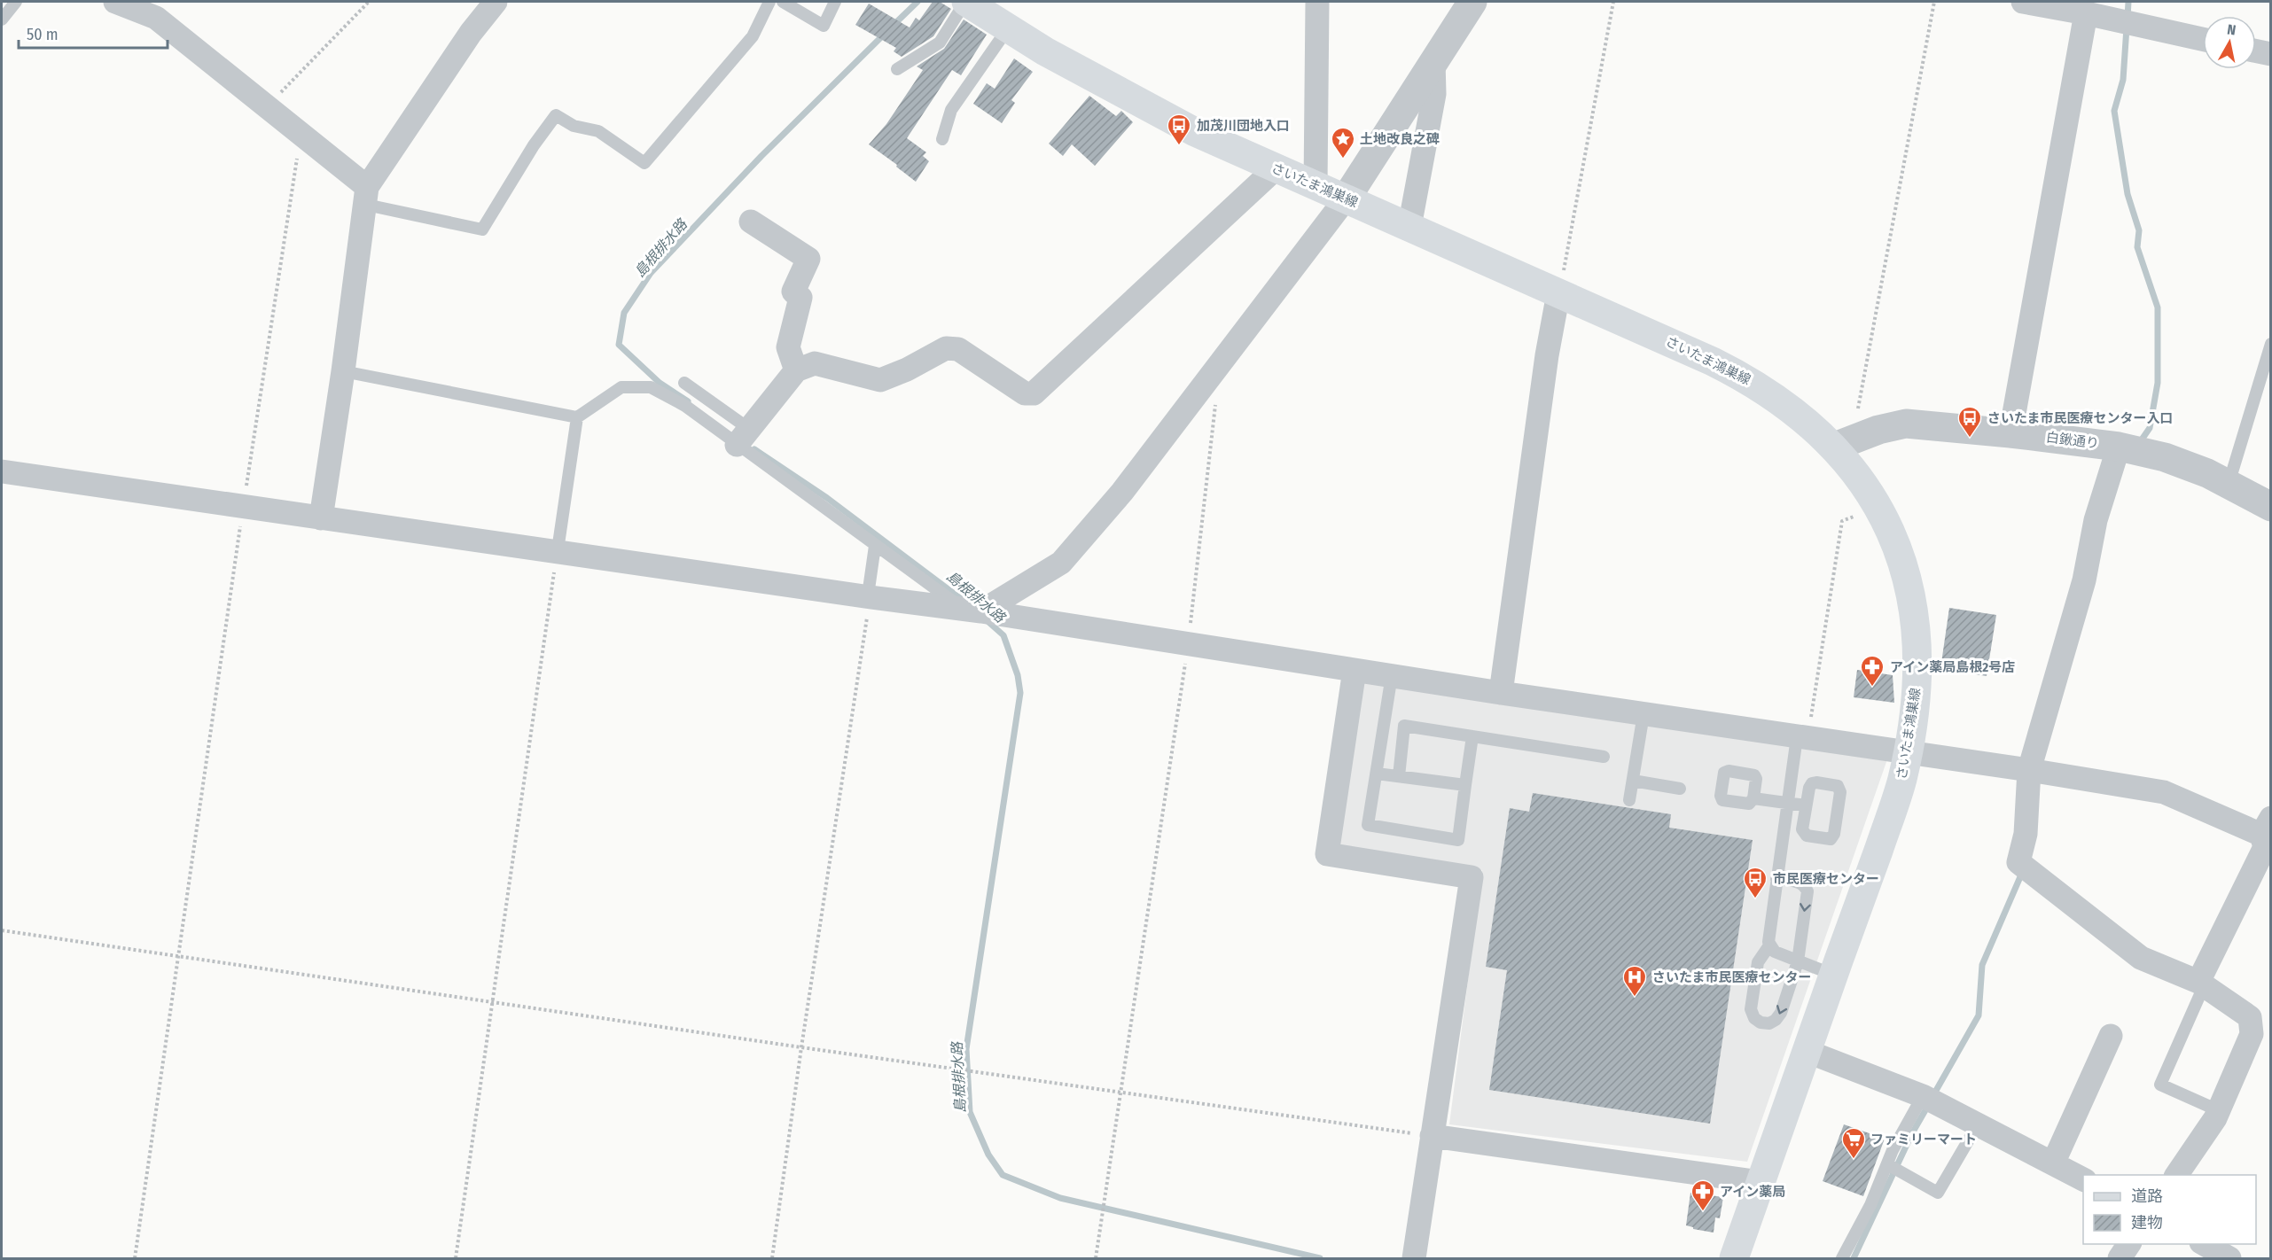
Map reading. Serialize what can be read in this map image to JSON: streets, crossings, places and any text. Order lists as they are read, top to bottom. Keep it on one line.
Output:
{"streets":{"main road":["さいたま鴻巣線"],"street":["白鍬通り"]},"crossings":[["さいたま鴻巣線","白鍬通り"]],"water":["島根排水路"],"places":{"bus stop":["加茂川団地入口","さいたま市民医療センター入口","市民医療センター"],"place":["土地改良之碑"],"pharmacy":["アイン薬局島根2号店","アイン薬局"],"hospital":["さいたま市民医療センター"],"supermarket":["ファミリーマート"]},"legend":["道路","建物"],"scale_bar":"50 m","north":"top"}
